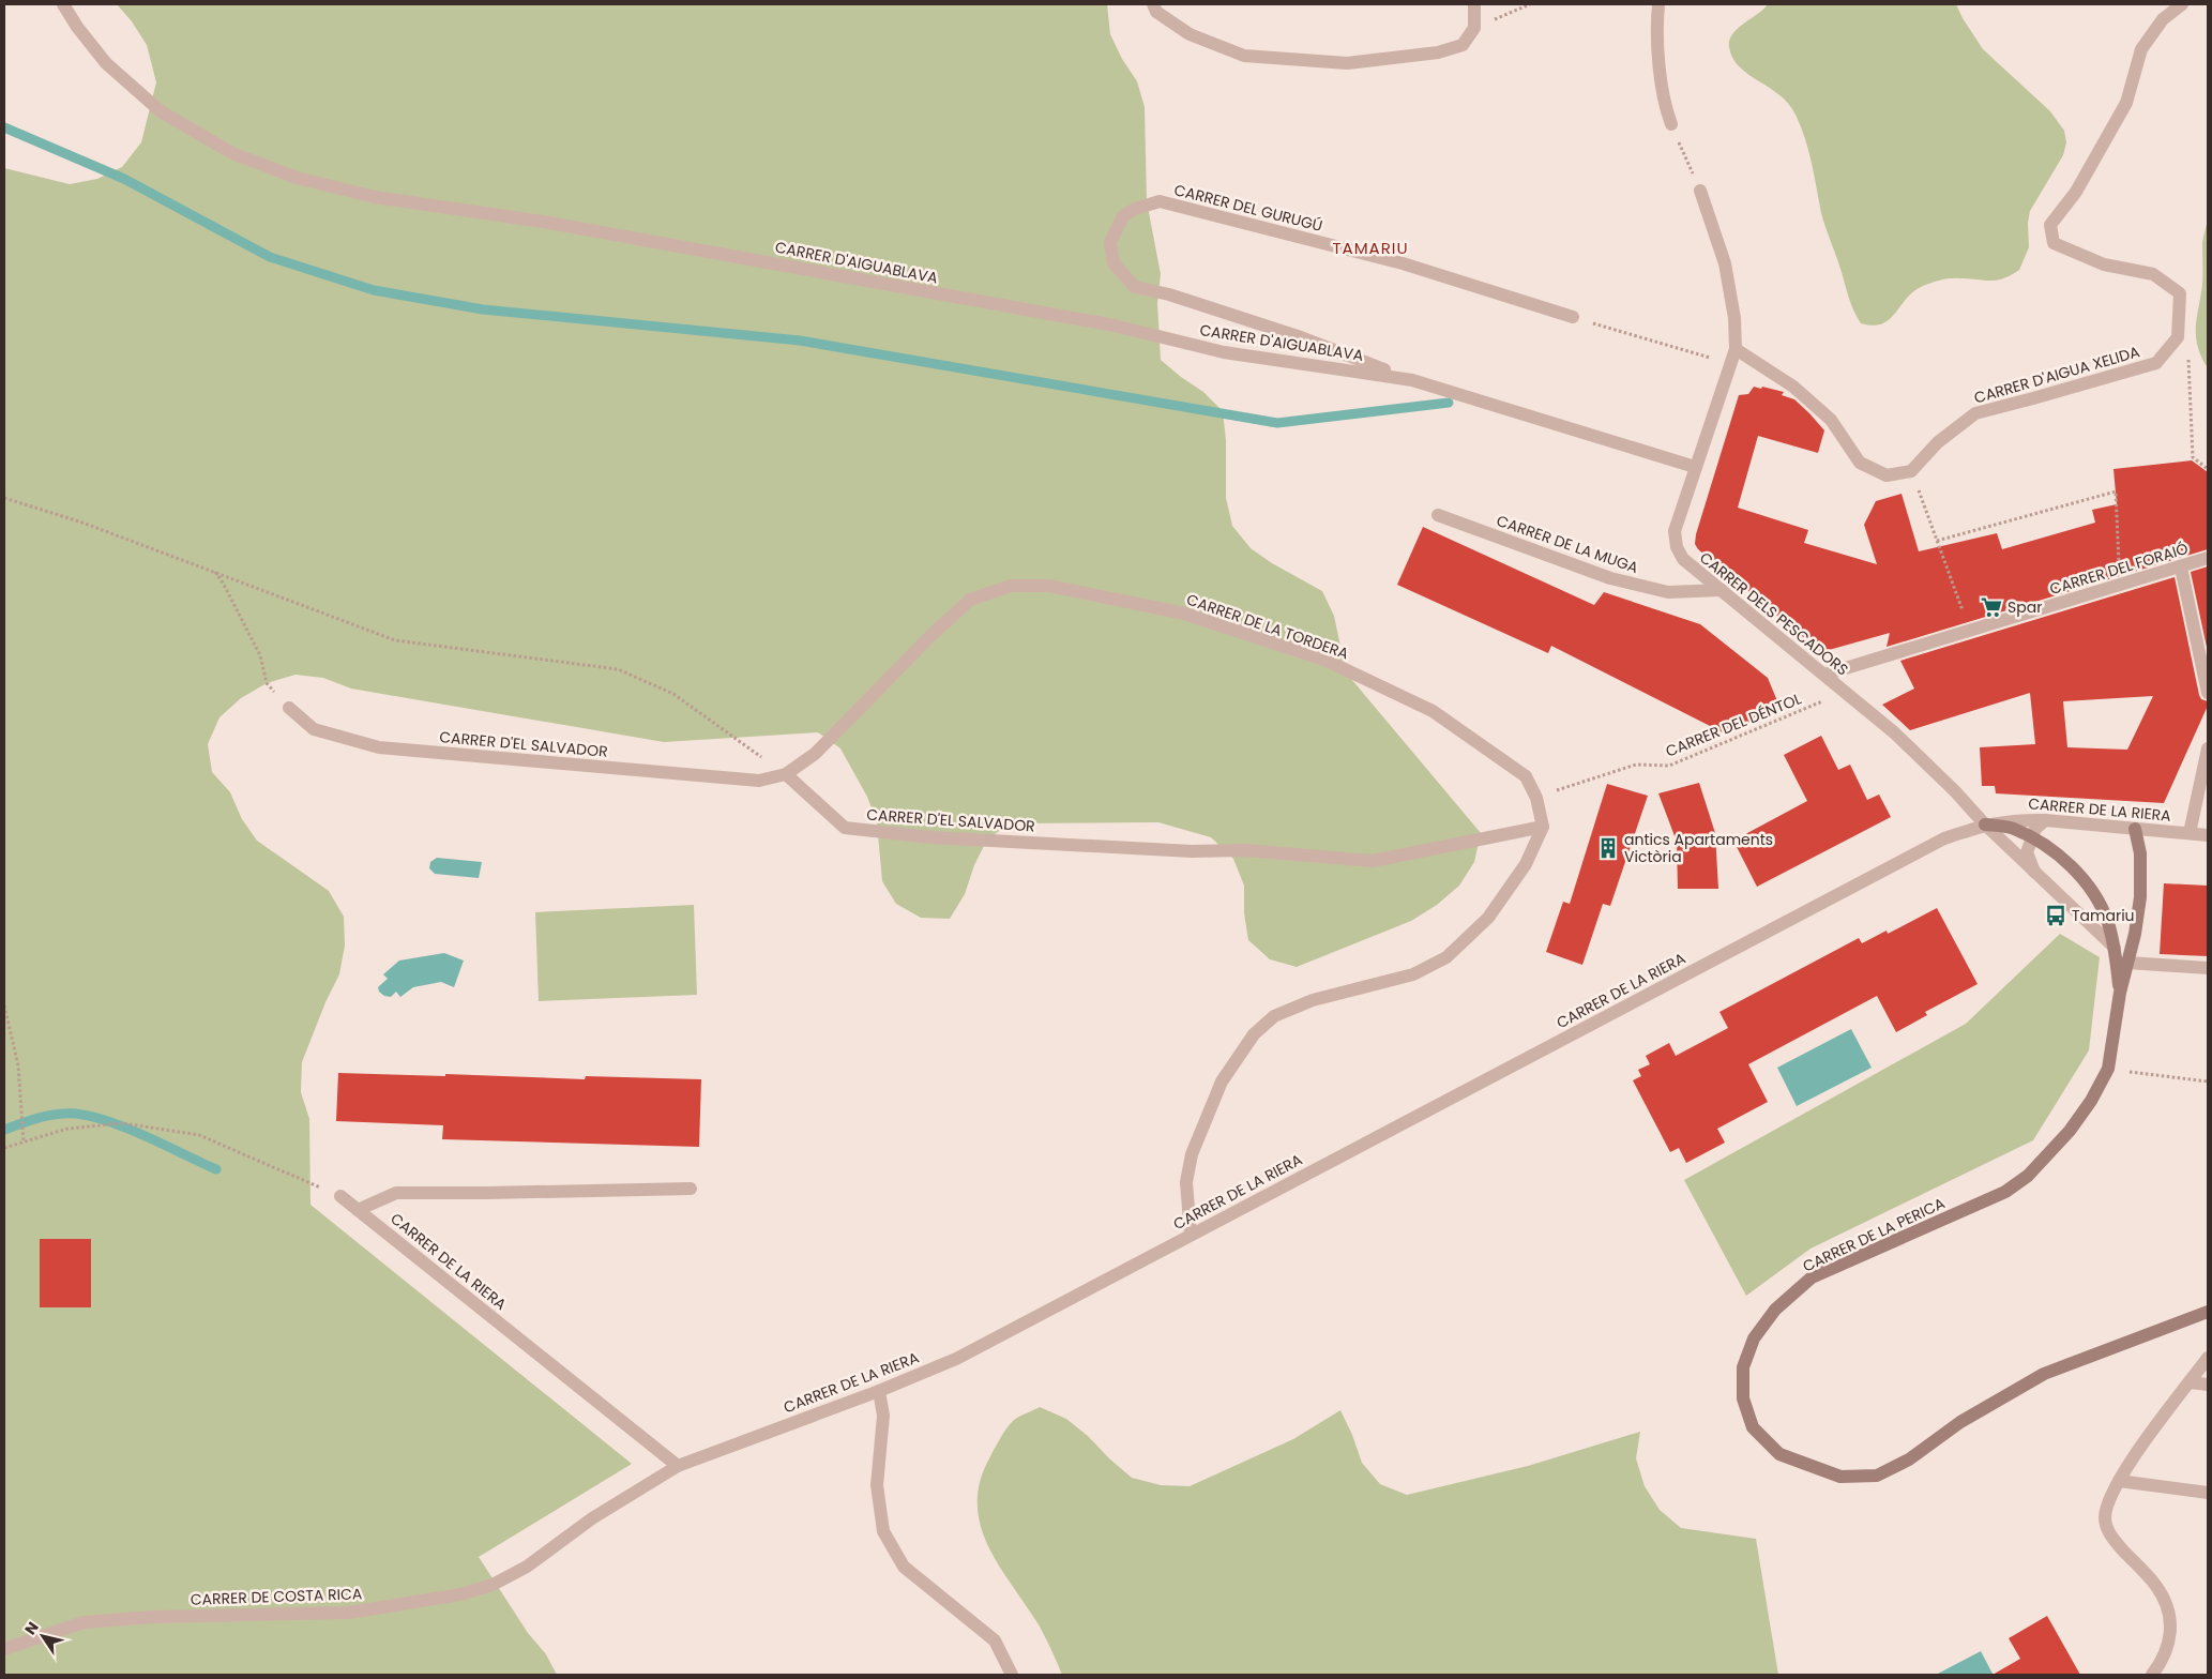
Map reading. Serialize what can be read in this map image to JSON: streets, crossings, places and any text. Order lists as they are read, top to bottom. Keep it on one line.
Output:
{"streets":{"street":["CARRER DEL GURUGÚ","CARRER D'AIGUABLAVA","CARRER D'AIGUA XELIDA","CARRER DE LA MUGA","CARRER DEL FORAIÓ","CARRER DELS PESCADORS","CARRER DE LA TORDERA","CARRER D'EL SALVADOR","CARRER DE LA RIERA","CARRER DE LA PERICA","CARRER DE COSTA RICA"],"path":["CARRER DEL DÉNTOL"]},"crossings":[["CARRER DEL GURUGÚ","CARRER D'AIGUABLAVA"],["CARRER D'AIGUABLAVA","CARRER DELS PESCADORS"],["CARRER DE LA MUGA","CARRER DELS PESCADORS"],["CARRER DEL FORAIÓ","CARRER DELS PESCADORS"],["CARRER DELS PESCADORS","CARRER DEL DÉNTOL"],["CARRER DELS PESCADORS","CARRER DE LA RIERA"],["CARRER DE LA TORDERA","CARRER DEL DÉNTOL"],["CARRER DE LA TORDERA","CARRER D'EL SALVADOR"],["CARRER DE LA RIERA","CARRER DE COSTA RICA"]],"districts":["TAMARIU"],"places":{"supermarket":["Spar"],"building":["antics Apartaments Victòria"],"bus stop":["Tamariu"]},"north":"top left"}
